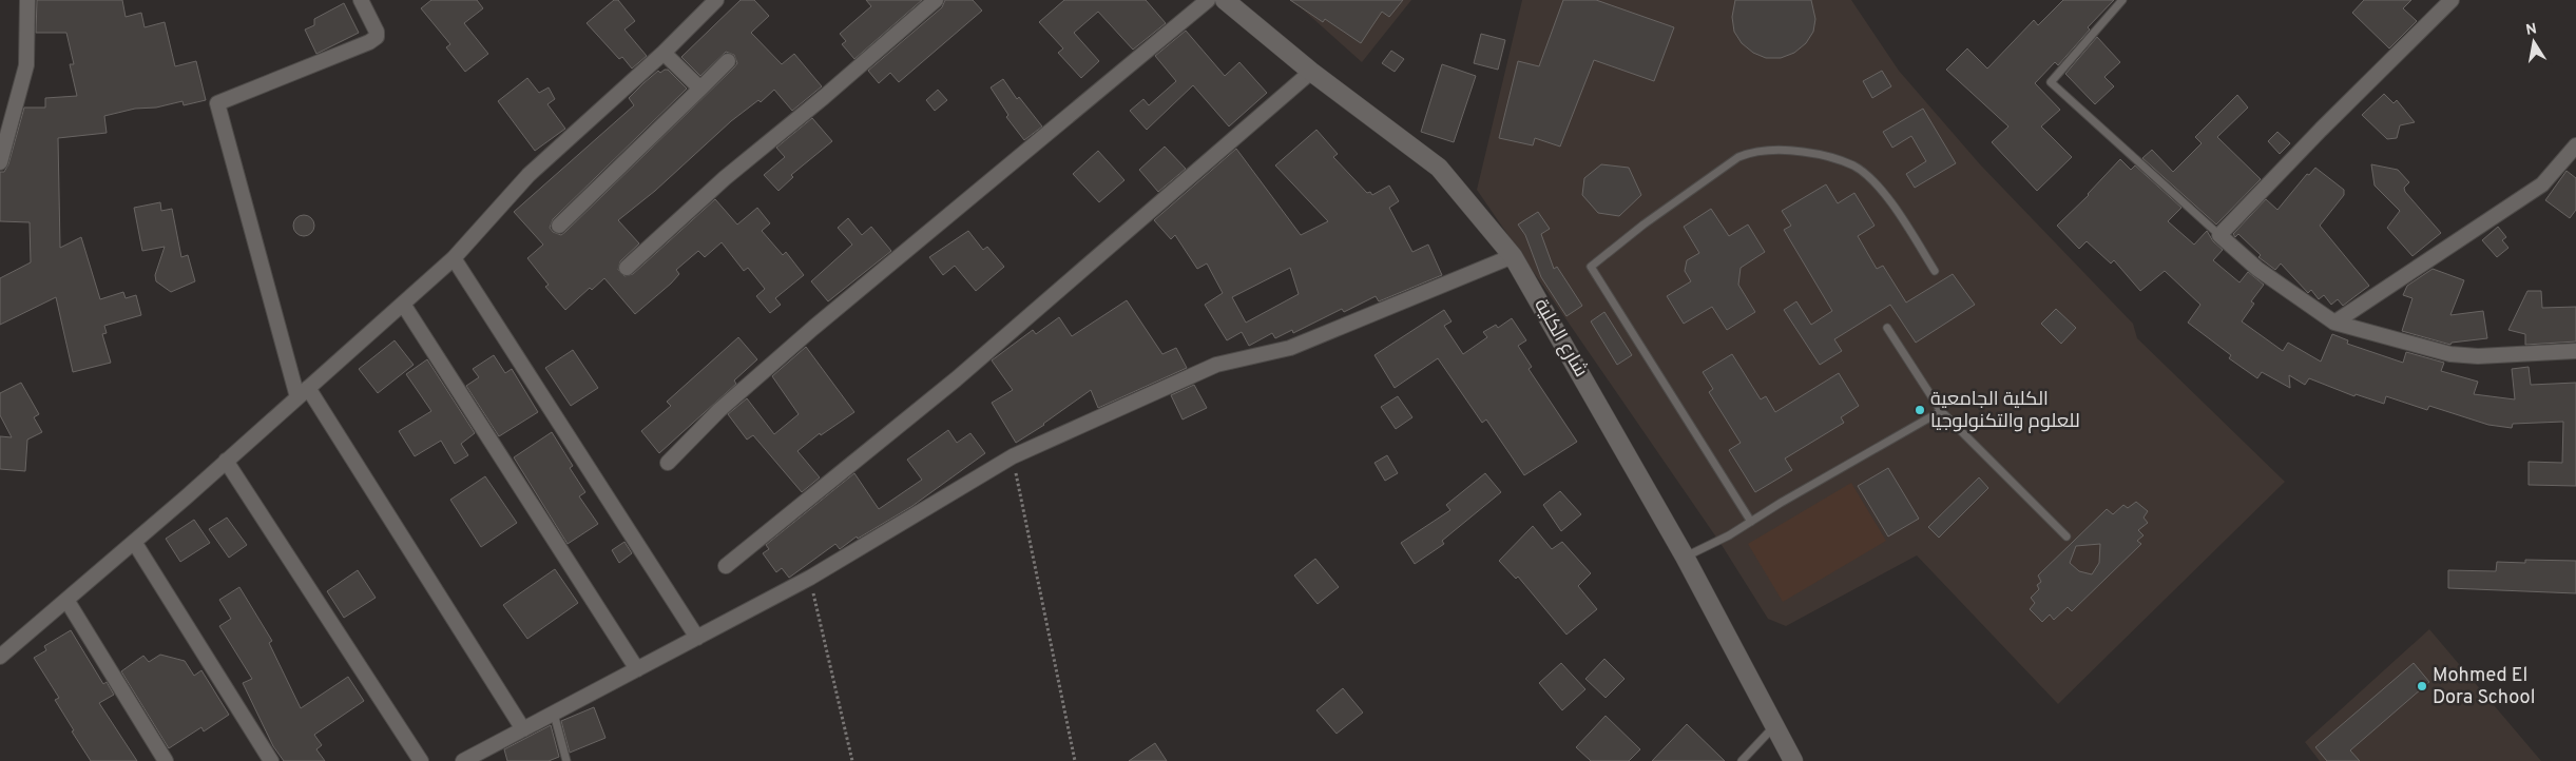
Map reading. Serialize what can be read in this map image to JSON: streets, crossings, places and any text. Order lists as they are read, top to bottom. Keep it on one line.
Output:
{"streets":{"street":["شارع الكلية"]},"places":["الكلية الجامعية للعلوم والتكنولوجيا","Mohmed El Dora School"],"north":"top"}
